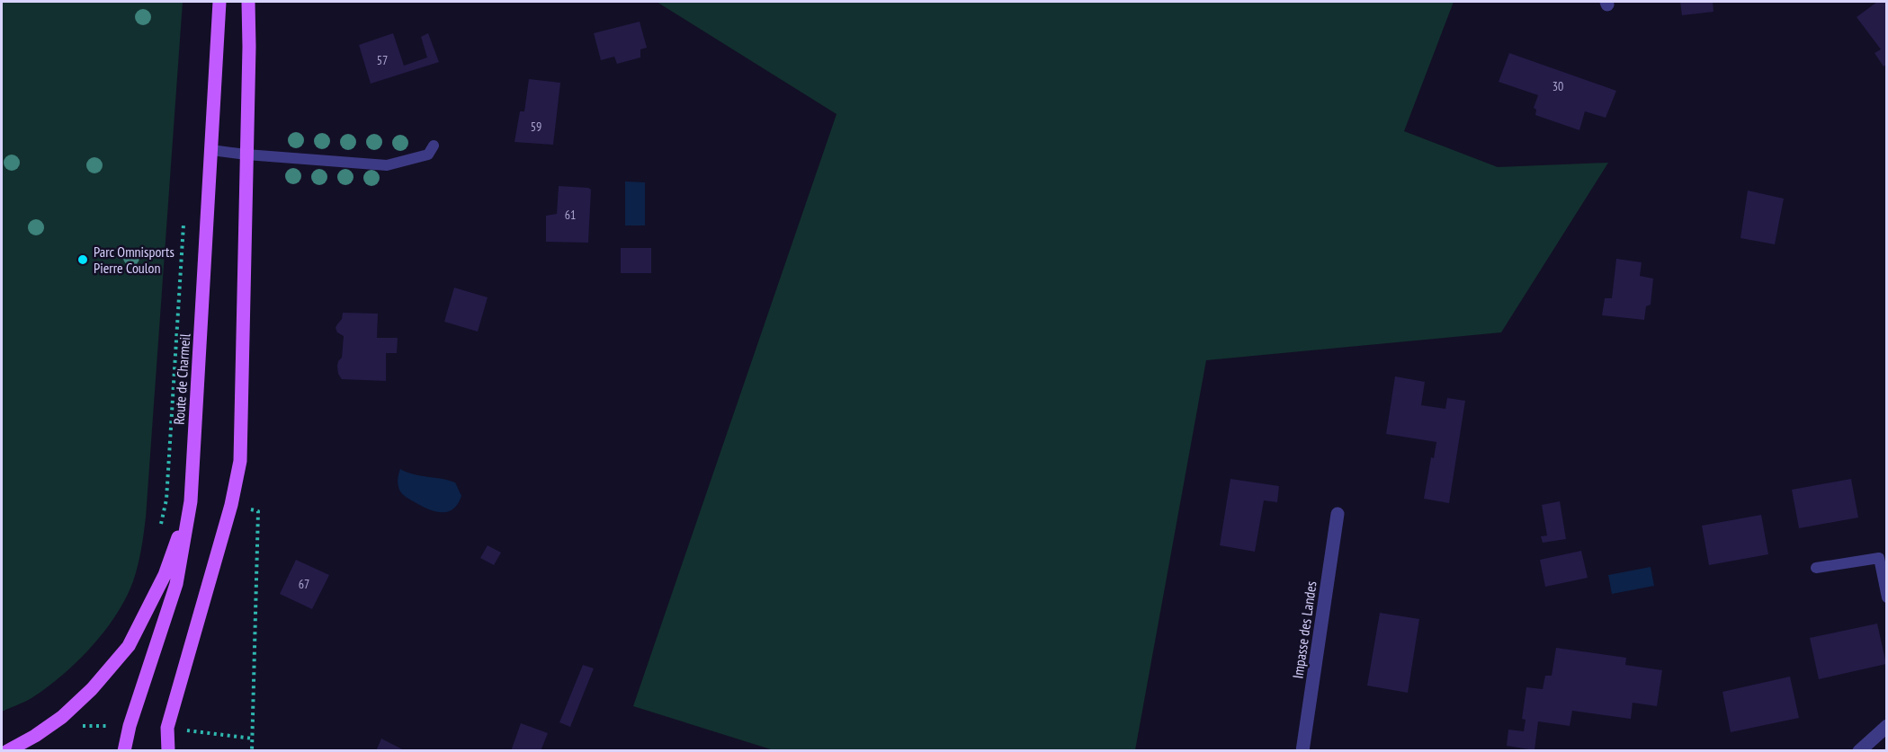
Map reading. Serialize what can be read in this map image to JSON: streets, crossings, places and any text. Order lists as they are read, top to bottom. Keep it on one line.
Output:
{"streets":{"main road":["Route de Charmeil"],"street":["Impasse des Landes"]},"places":["Parc Omnisports Pierre Coulon"],"house_numbers":["57","30","59","61","67"]}
